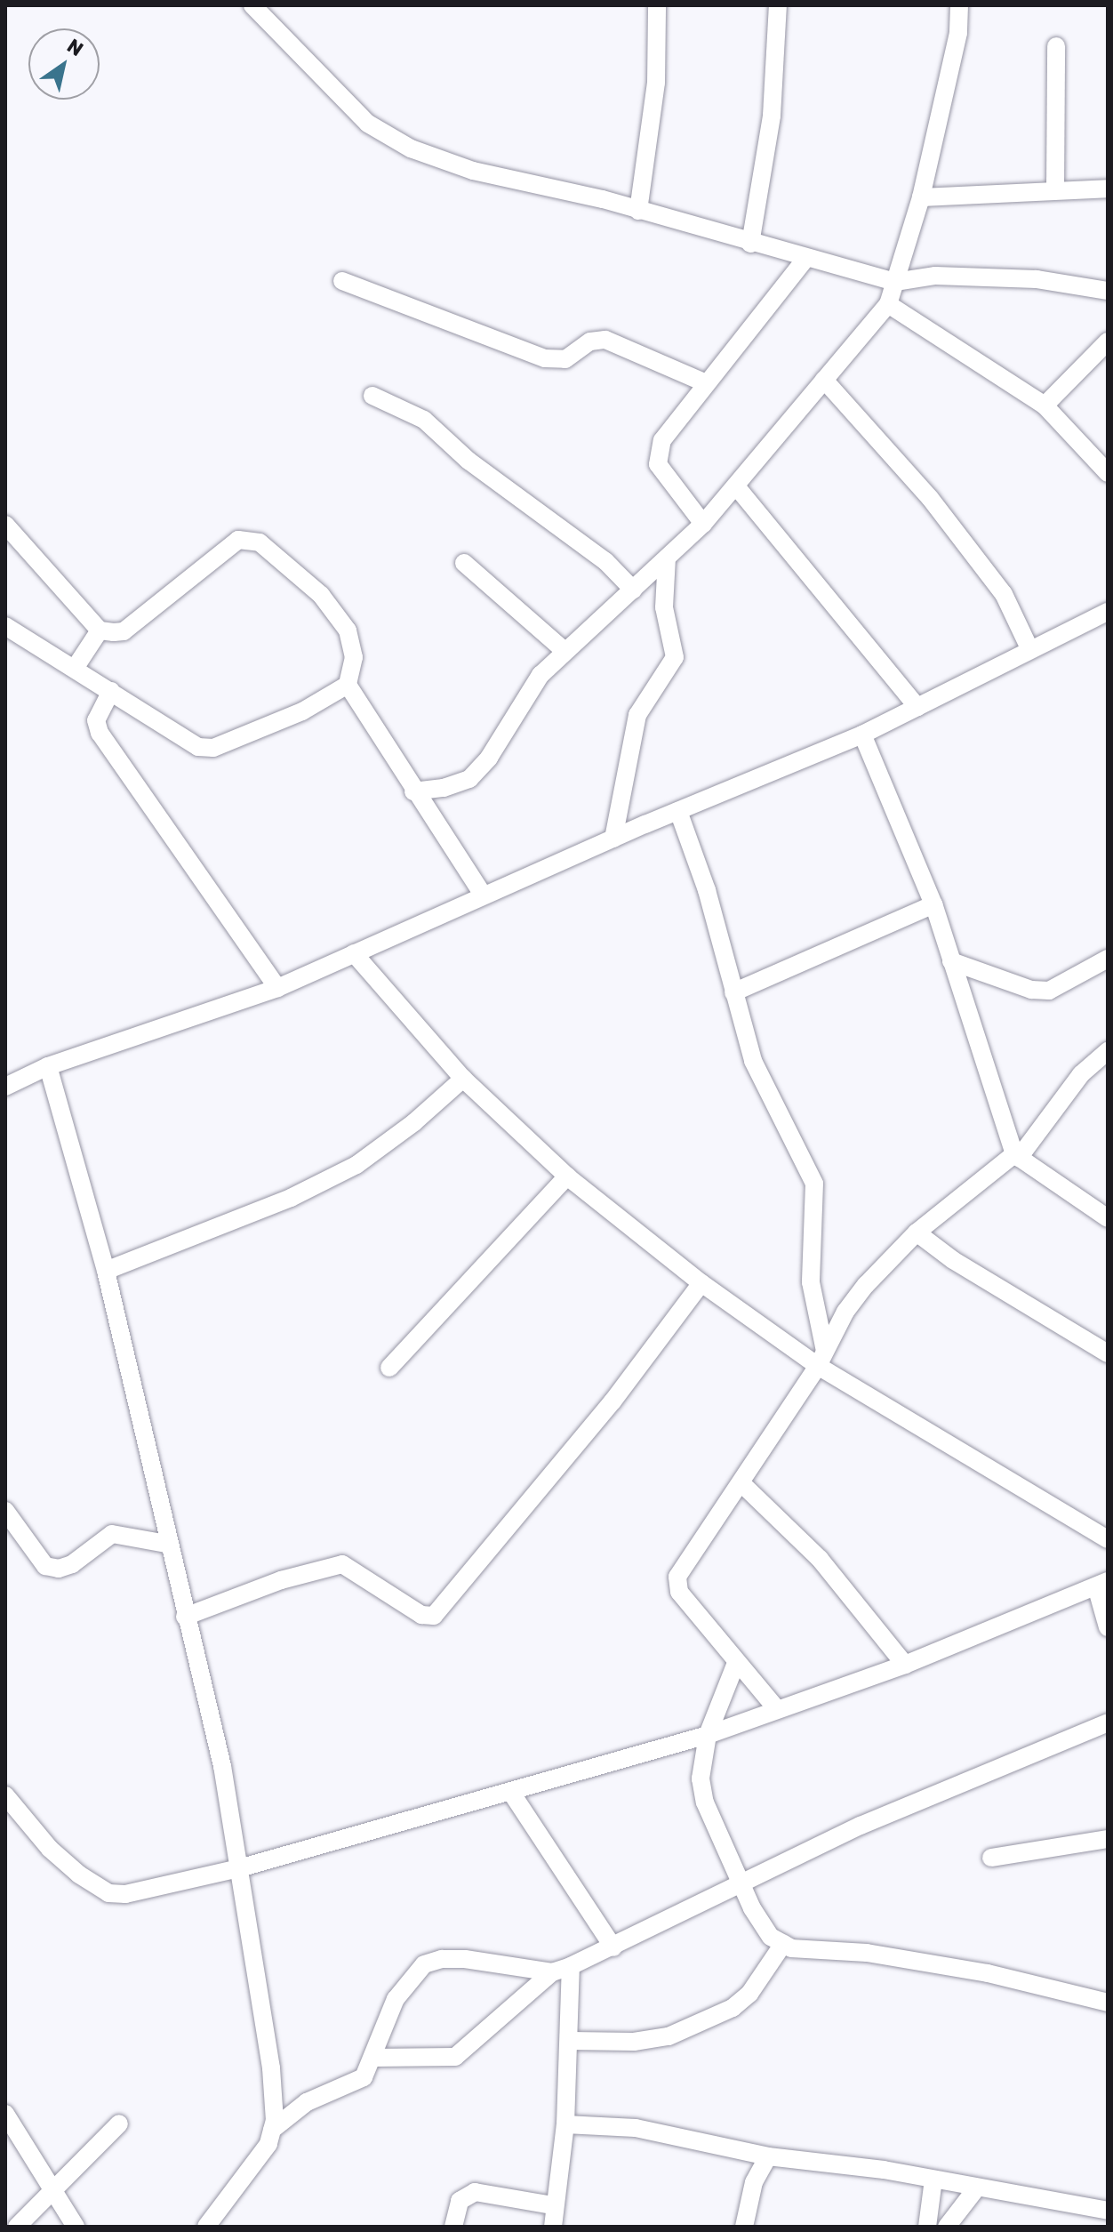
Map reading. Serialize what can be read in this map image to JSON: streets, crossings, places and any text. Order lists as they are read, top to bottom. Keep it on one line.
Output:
{"north":"top right"}
